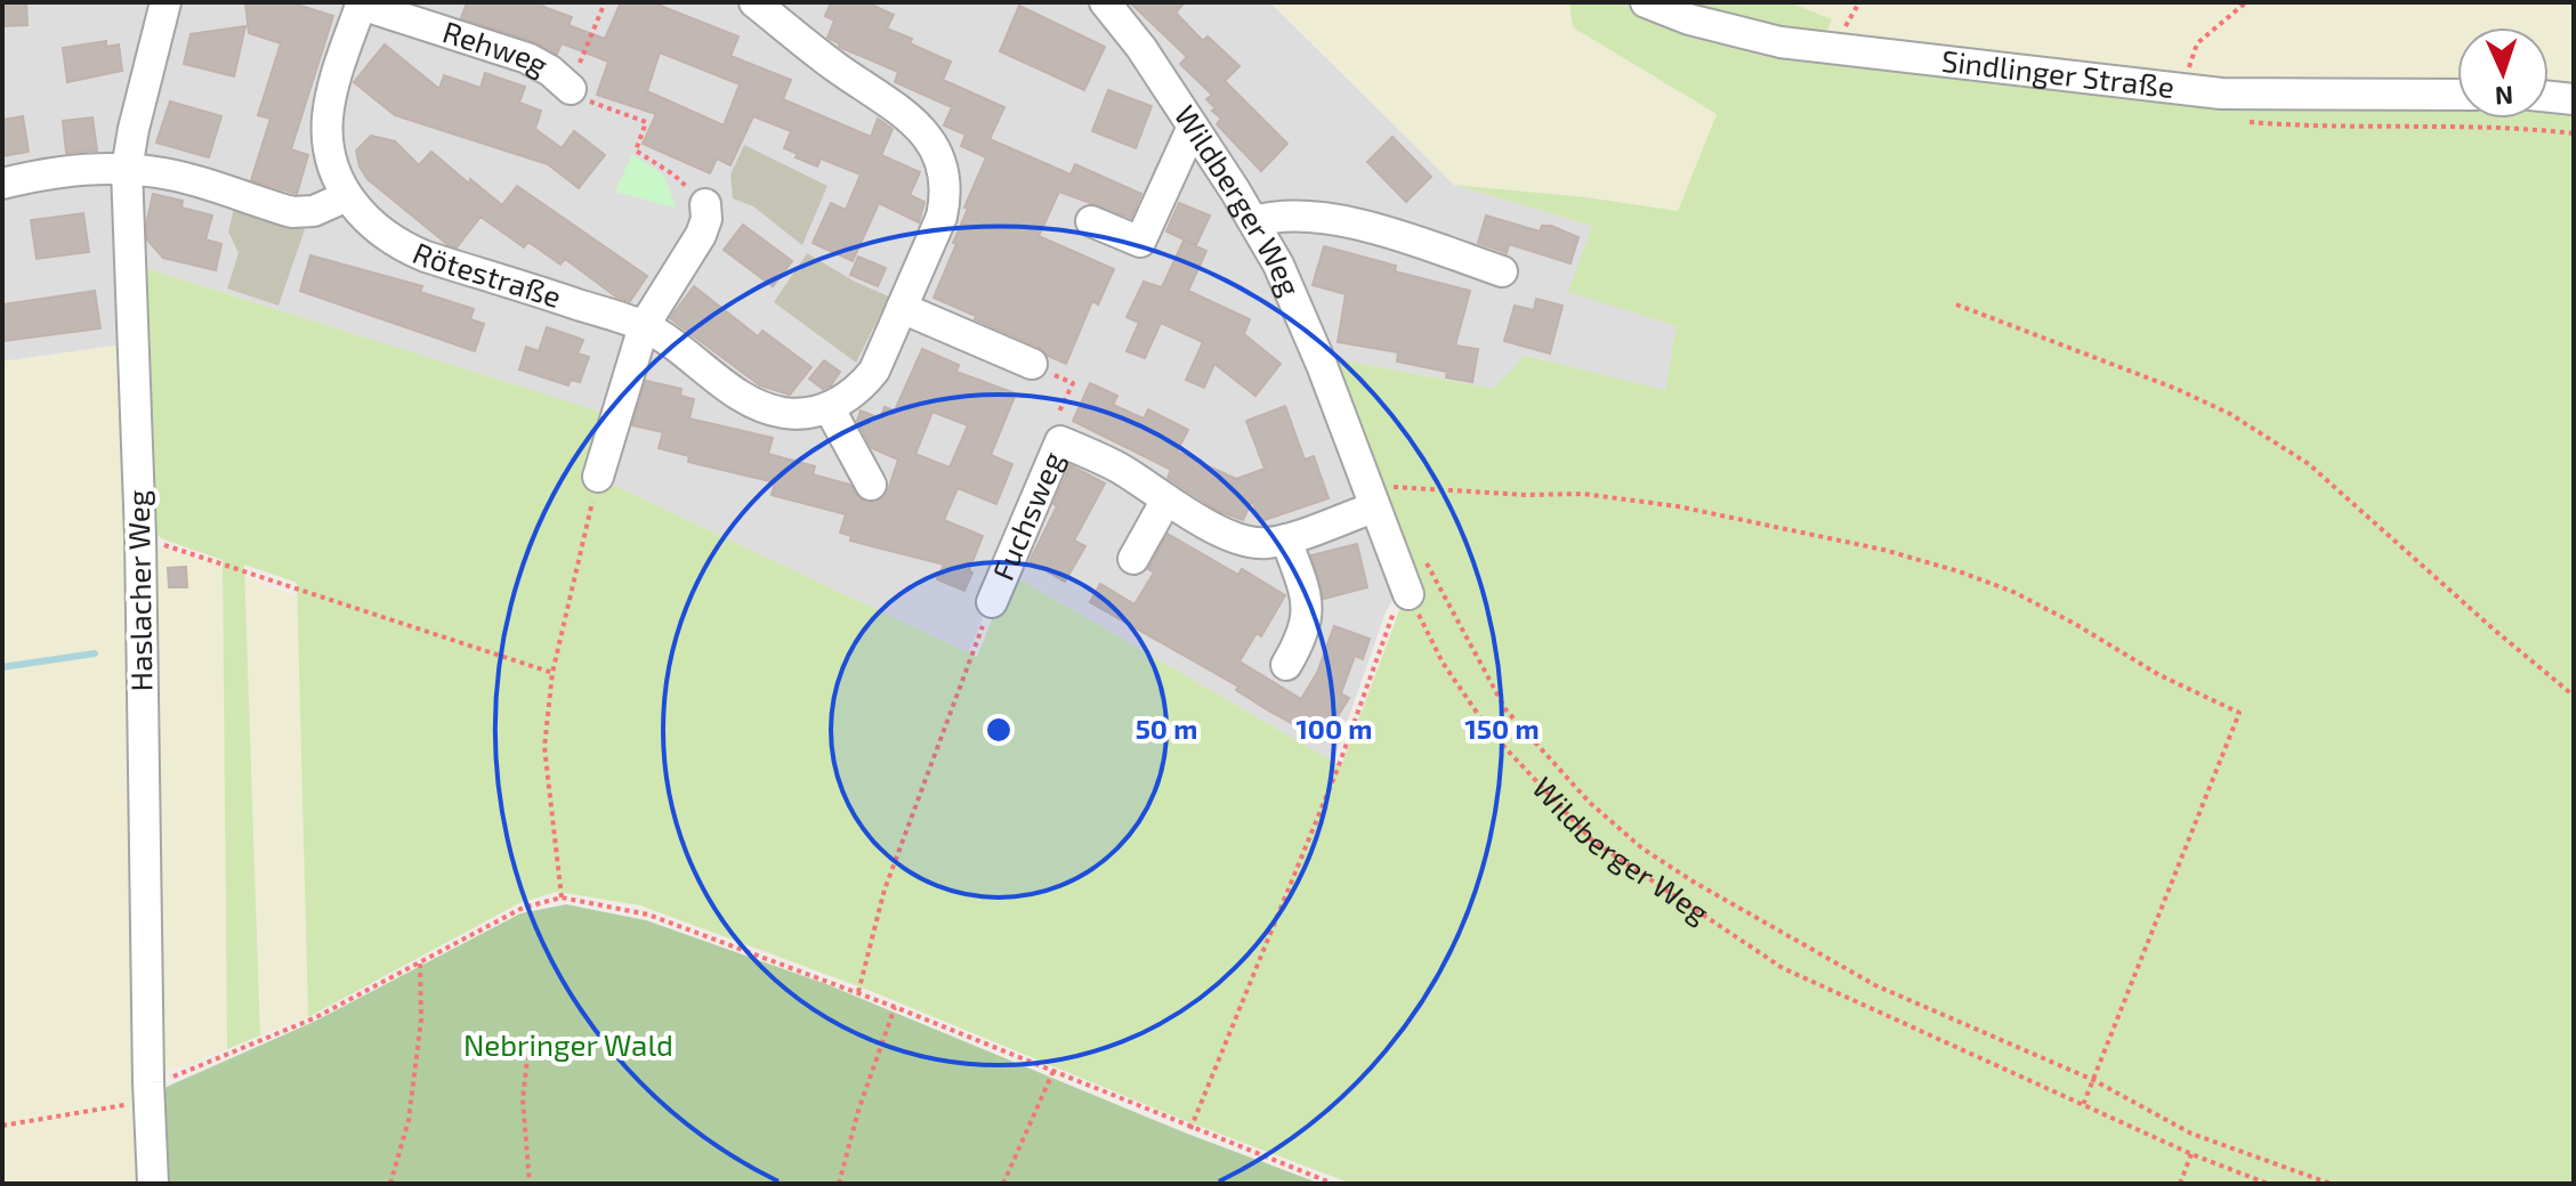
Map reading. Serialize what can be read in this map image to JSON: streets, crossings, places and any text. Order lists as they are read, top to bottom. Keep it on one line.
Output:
{"streets":{"street":["Rehweg","Sindlinger Straße","Wildberger Weg","Rötestraße","Fuchsweg","Haslacher Weg"]},"crossings":[["Rehweg","Rötestraße"],["Wildberger Weg","Fuchsweg"]],"parks":["Nebringer Wald"],"north":"bottom","rings":["50 m","100 m","150 m"]}
